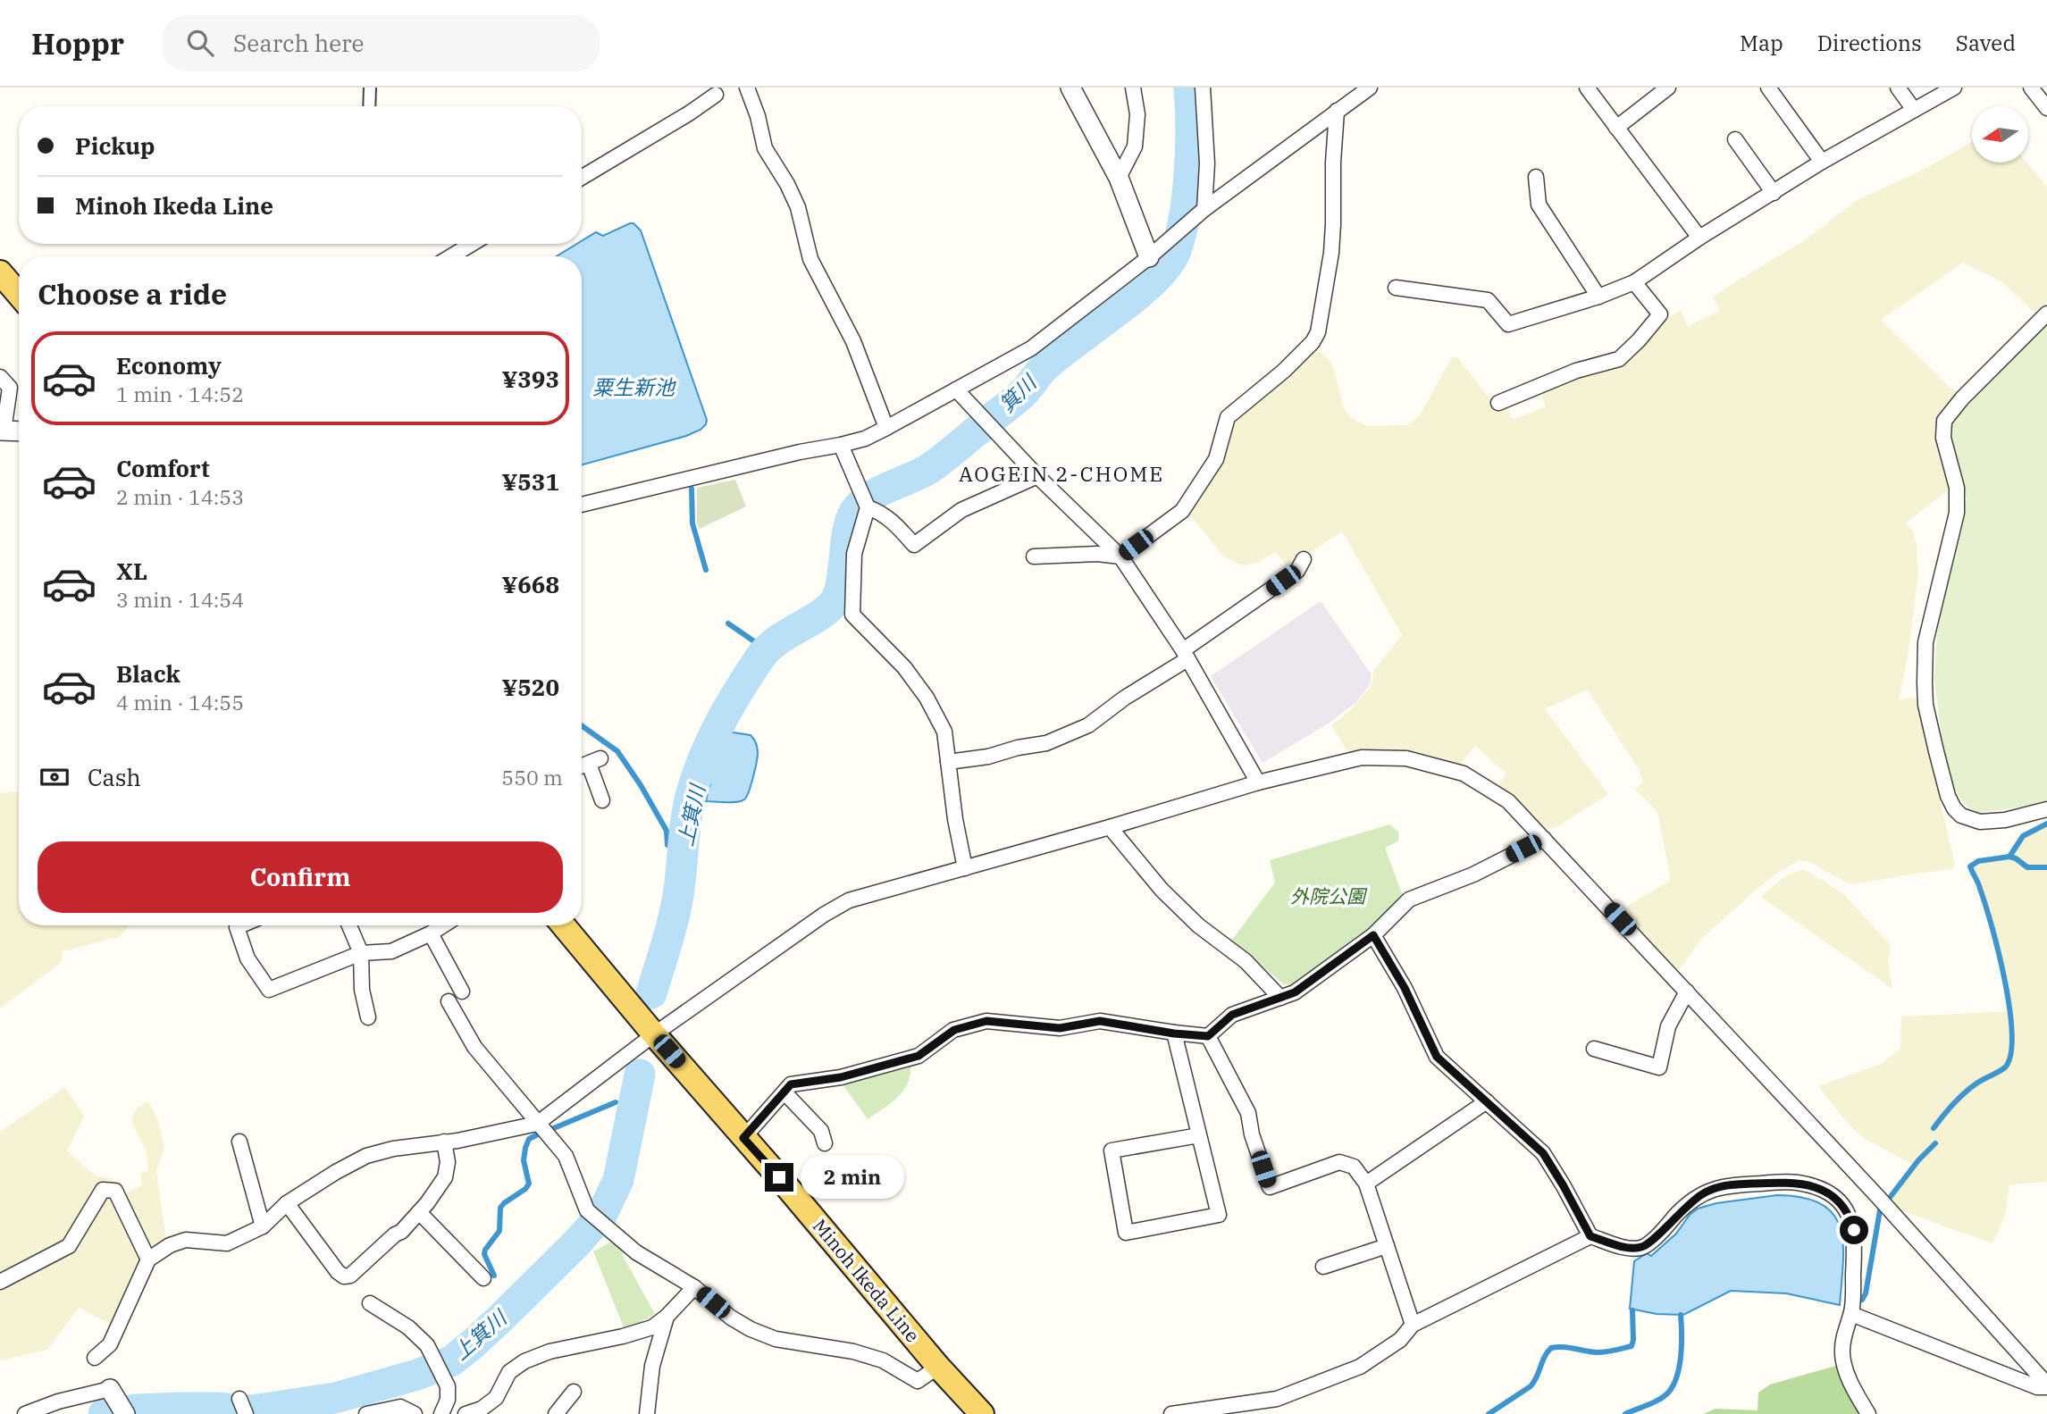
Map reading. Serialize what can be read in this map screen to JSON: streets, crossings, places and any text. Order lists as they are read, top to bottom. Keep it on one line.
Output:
{"streets":{"main road":["Minoh Ikeda Line"]},"districts":["AOGEIN 2-CHOME"],"water":["粟生新池","箕川","上箕川"],"parks":["外院公園"],"north":"left","page":{"header":"Hoppr","search":"Search here","nav":["Map","Directions","Saved"],"banner":["Pickup","Minoh Ikeda Line"],"heading":"Choose a ride","list":[{"name":"Economy","note":"1 min · 14:52","value":"¥393"},{"name":"Comfort","note":"2 min · 14:53","value":"¥531"},{"name":"XL","note":"3 min · 14:54","value":"¥668"},{"name":"Black","note":"4 min · 14:55","value":"¥520"}],"pay":["Cash","550 m"],"buttons":"Confirm","bubble":"2 min"}}
